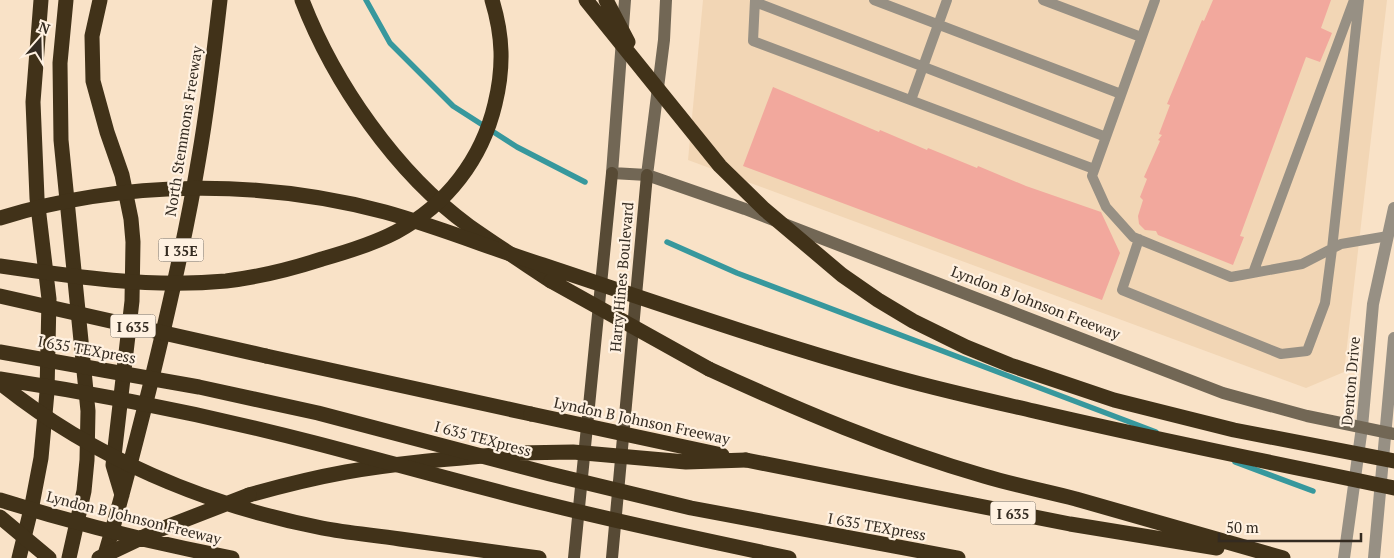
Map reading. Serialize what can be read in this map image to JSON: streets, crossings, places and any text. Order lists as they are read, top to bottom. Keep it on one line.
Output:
{"streets":{"highway":["North Stemmons Freeway","I 35E","Lyndon B Johnson Freeway","I 635","I 635 TEXpress"],"main road":["Harry Hines Boulevard"],"street":["Denton Drive"]},"crossings":[["Harry Hines Boulevard","Lyndon B Johnson Freeway"],["Lyndon B Johnson Freeway","Denton Drive"]],"scale_bar":"50 m","north":"top"}
